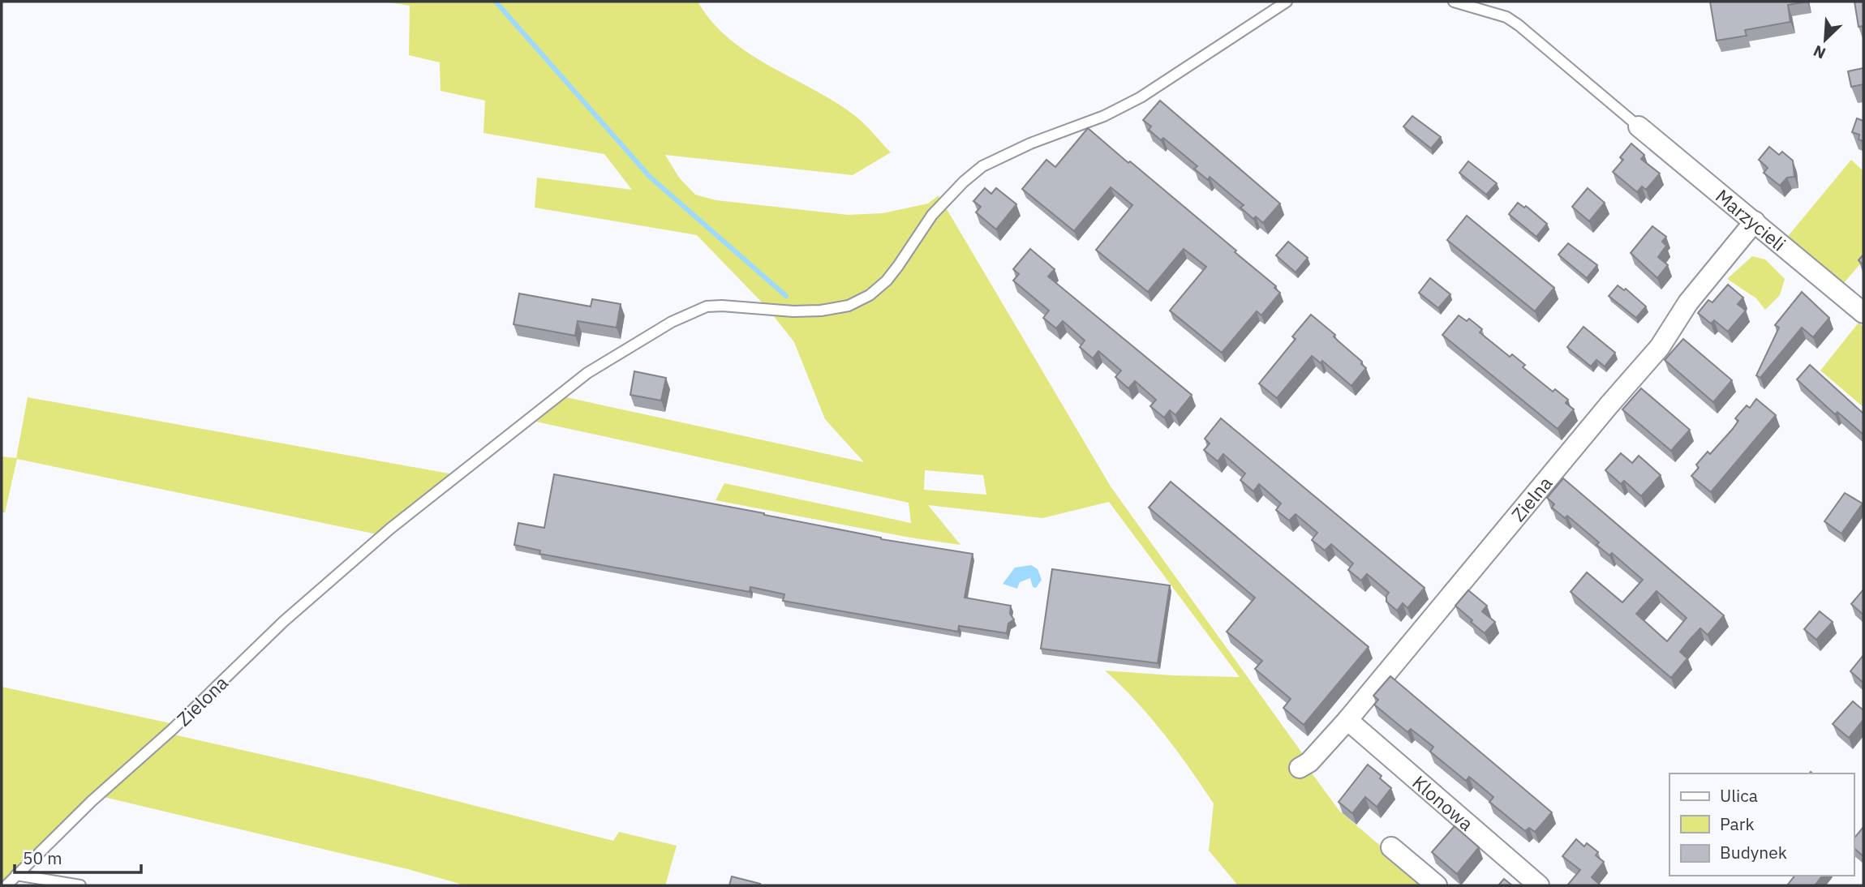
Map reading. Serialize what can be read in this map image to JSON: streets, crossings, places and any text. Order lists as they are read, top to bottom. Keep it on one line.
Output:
{"streets":{"street":["Marzycieli","Zielna","Klonowa"],"lane":["Zielona"]},"crossings":[["Marzycieli","Zielna"],["Zielna","Klonowa"]],"legend":["Ulica","Park","Budynek"],"scale_bar":"50 m","north":"bottom left"}
